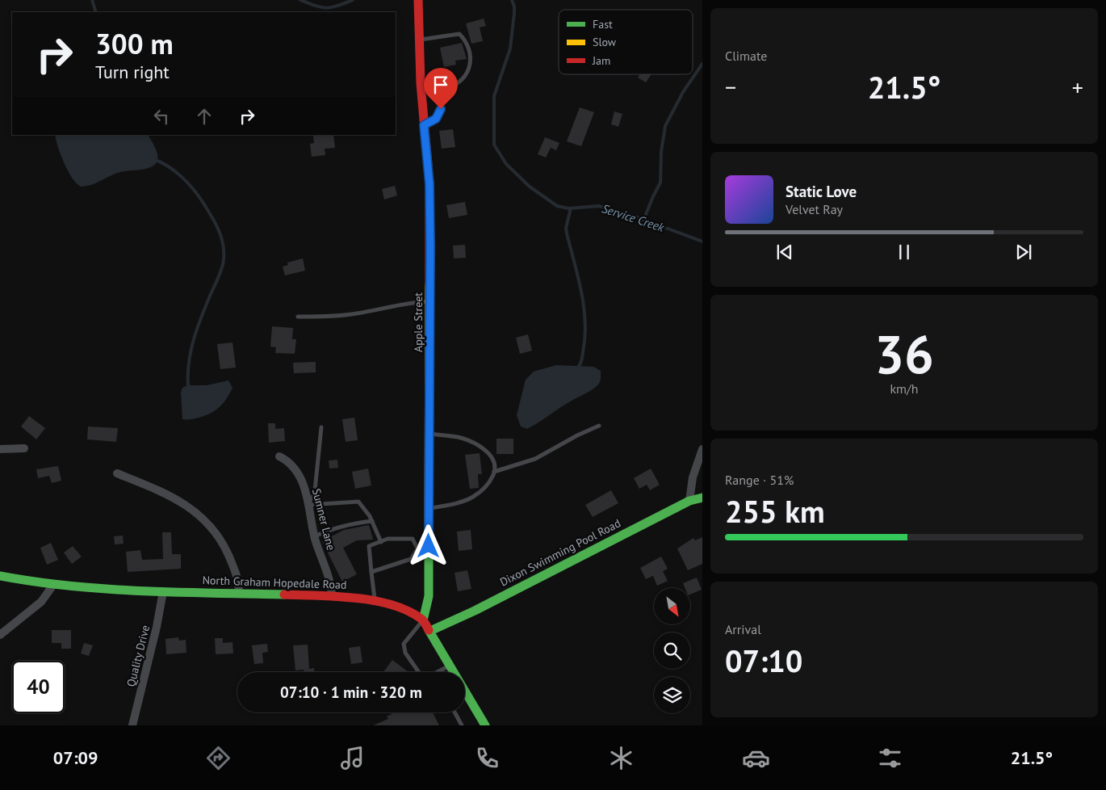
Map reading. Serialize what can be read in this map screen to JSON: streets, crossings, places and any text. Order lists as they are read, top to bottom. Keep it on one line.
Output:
{"streets":{"street":["Apple Street","Sumner Lane","Dixon Swimming Pool Road","North Graham Hopedale Road","Quality Drive"]},"crossings":[["Apple Street","North Graham Hopedale Road"],["Sumner Lane","North Graham Hopedale Road"],["Dixon Swimming Pool Road","North Graham Hopedale Road"],["North Graham Hopedale Road","Quality Drive"]],"water":["Service Creek"],"legend":["Fast","Slow","Jam"],"north":"bottom right","page":{"tile":["Climate",["36","km/h"],["Range · 51%","255 km"],["Arrival","07:10"]],"turn":["300 m","Turn right"],"heat":["−","21.5°","+"],"song":["Static Love","Velvet Ray"],"limit":"40","trip":"07:10 · 1 min · 320 m","tabs":["07:09","21.5°"]}}
